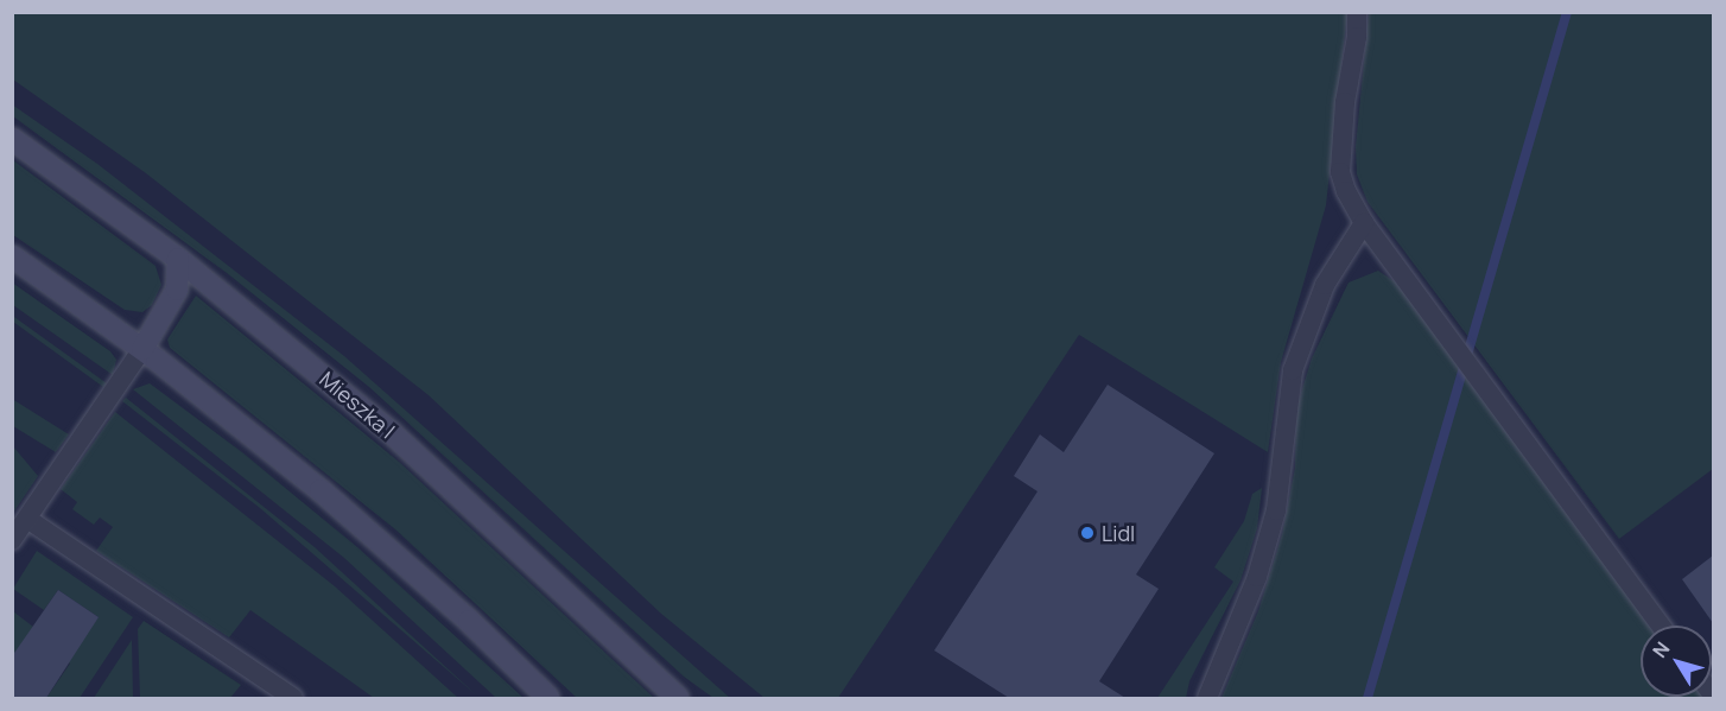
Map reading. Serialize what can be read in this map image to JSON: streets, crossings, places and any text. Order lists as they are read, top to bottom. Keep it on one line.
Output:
{"streets":{"street":["Mieszka I"]},"places":["Lidl"],"north":"top left"}
